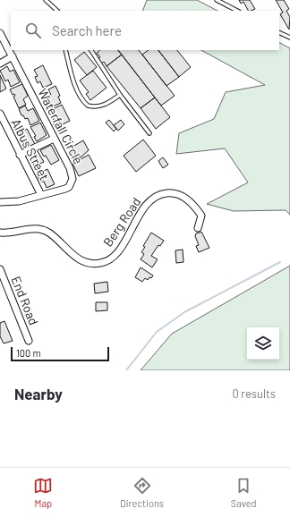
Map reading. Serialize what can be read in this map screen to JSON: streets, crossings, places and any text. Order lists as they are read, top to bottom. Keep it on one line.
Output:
{"streets":{"street":["Waterfall Circle","Albus Street","Berg Road","End Road"]},"crossings":[["Waterfall Circle","Albus Street"]],"scale_bar":"100 m","page":{"search":"Search here","scale":"100 m","heading":["Nearby","0 results"],"nav":["Map","Directions","Saved"]}}
